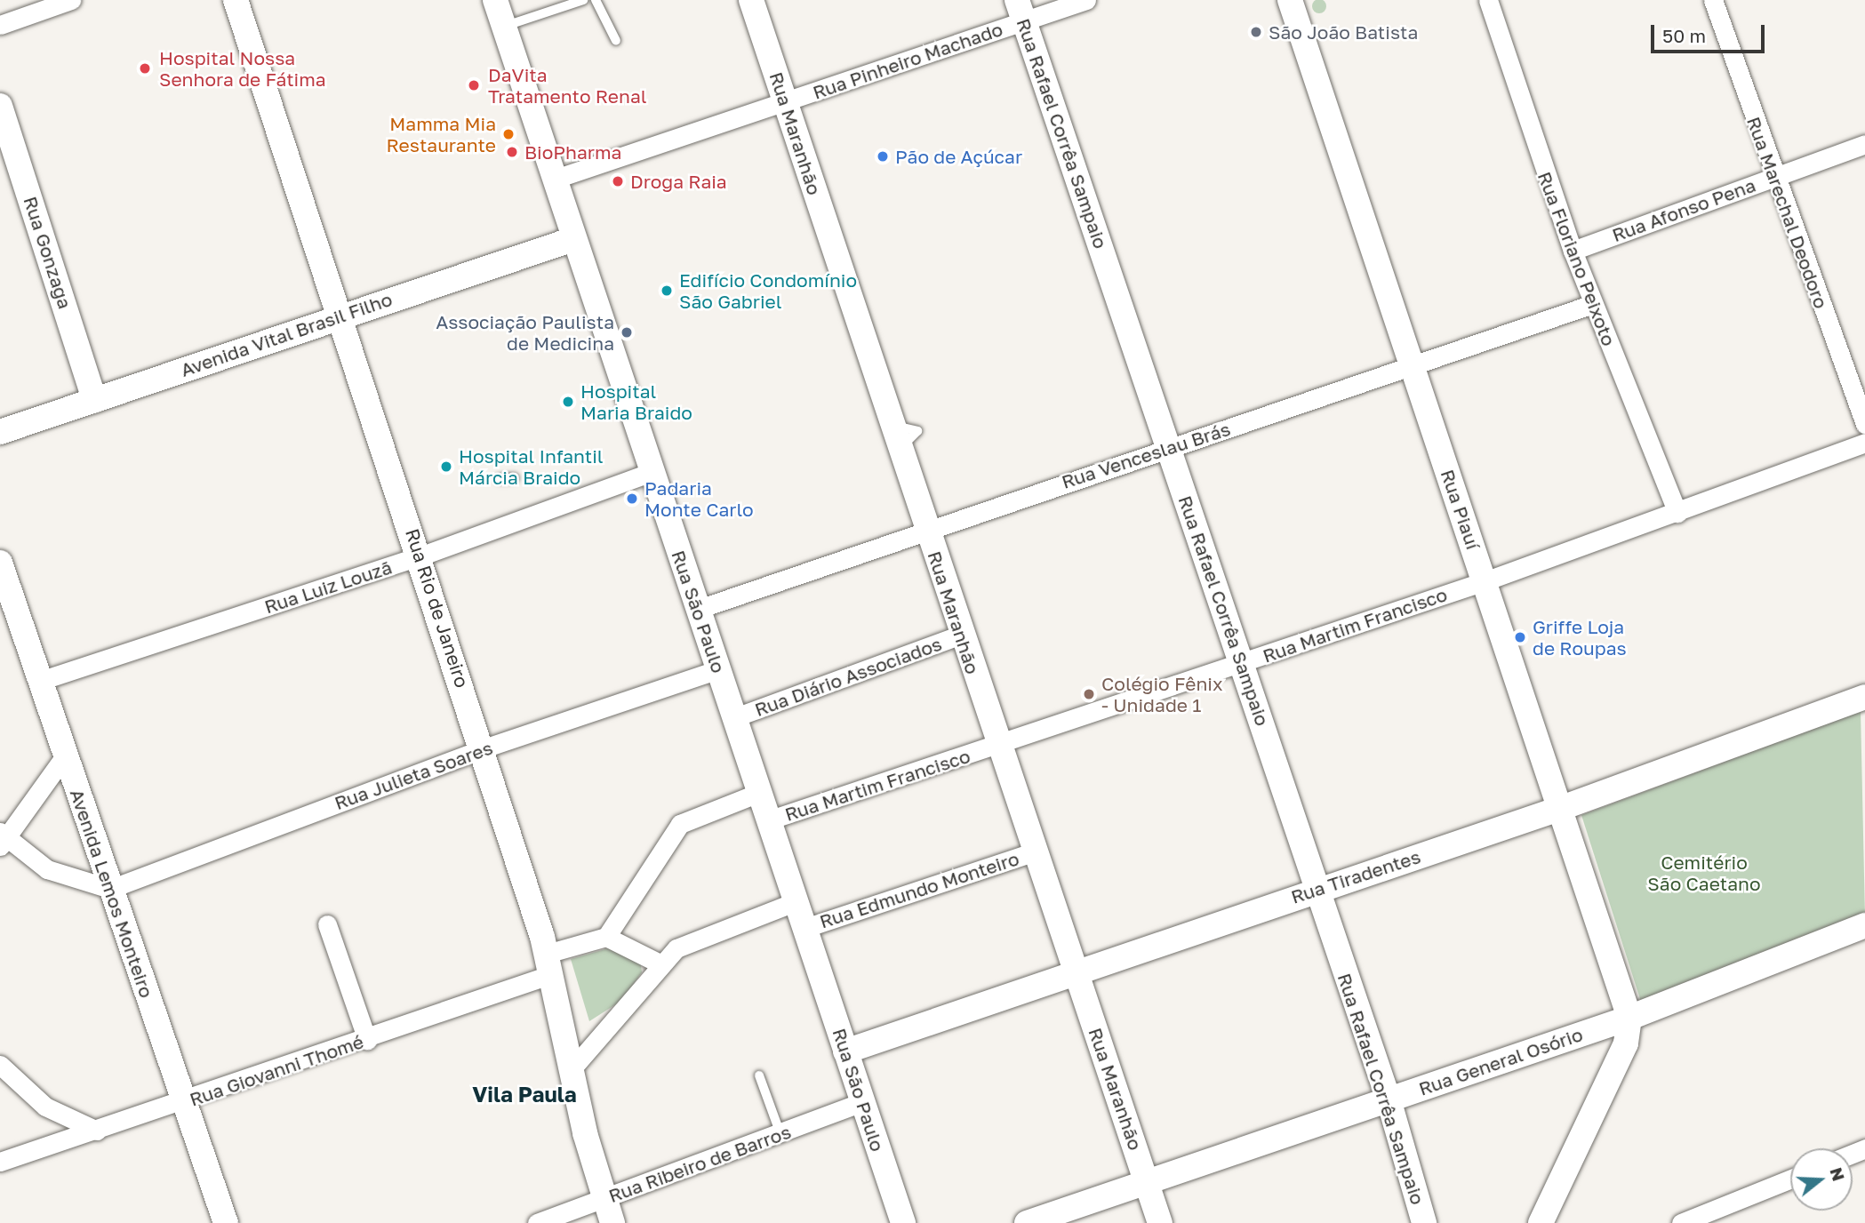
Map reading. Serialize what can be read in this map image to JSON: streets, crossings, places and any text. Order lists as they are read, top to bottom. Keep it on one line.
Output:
{"streets":{"street":["Rua Pinheiro Machado","Rua Maranhão","Rua Rafael Corrêa Sampaio","Rua Afonso Pena","Rua Marechal Deodoro","Rua Gonzaga","Rua Floriano Peixoto","Avenida Vital Brasil Filho","Rua Venceslau Brás","Rua Piauí","Rua Luiz Louzã","Rua Rio de Janeiro","Rua São Paulo","Rua Martim Francisco","Rua Diário Associados","Rua Julieta Soares","Rua Tiradentes","Rua Edmundo Monteiro","Avenida Lemos Monteiro","Rua General Osório","Rua Giovanni Thomé","Rua Ribeiro de Barros"]},"crossings":[["Rua Pinheiro Machado","Rua Maranhão"],["Rua Pinheiro Machado","Rua Rafael Corrêa Sampaio"],["Rua Pinheiro Machado","Rua São Paulo"],["Rua Maranhão","Rua Venceslau Brás"],["Rua Maranhão","Rua Martim Francisco"],["Rua Maranhão","Rua Diário Associados"],["Rua Maranhão","Rua Tiradentes"],["Rua Maranhão","Rua Edmundo Monteiro"],["Rua Maranhão","Rua General Osório"],["Rua Rafael Corrêa Sampaio","Rua Venceslau Brás"],["Rua Rafael Corrêa Sampaio","Rua Martim Francisco"],["Rua Rafael Corrêa Sampaio","Rua Tiradentes"],["Rua Rafael Corrêa Sampaio","Rua General Osório"],["Rua Afonso Pena","Rua Marechal Deodoro"],["Rua Afonso Pena","Rua Floriano Peixoto"],["Rua Gonzaga","Avenida Vital Brasil Filho"],["Rua Floriano Peixoto","Rua Venceslau Brás"],["Rua Floriano Peixoto","Rua Martim Francisco"],["Avenida Vital Brasil Filho","Rua Rio de Janeiro"],["Avenida Vital Brasil Filho","Rua São Paulo"],["Rua Venceslau Brás","Rua Piauí"],["Rua Venceslau Brás","Rua São Paulo"],["Rua Piauí","Rua Martim Francisco"],["Rua Piauí","Rua Tiradentes"],["Rua Piauí","Rua General Osório"],["Rua Luiz Louzã","Rua Rio de Janeiro"],["Rua Luiz Louzã","Rua São Paulo"],["Rua Luiz Louzã","Avenida Lemos Monteiro"],["Rua Rio de Janeiro","Rua Julieta Soares"],["Rua Rio de Janeiro","Rua Giovanni Thomé"],["Rua Rio de Janeiro","Rua Ribeiro de Barros"],["Rua São Paulo","Rua Martim Francisco"],["Rua São Paulo","Rua Diário Associados"],["Rua São Paulo","Rua Julieta Soares"],["Rua São Paulo","Rua Tiradentes"],["Rua São Paulo","Rua Edmundo Monteiro"],["Rua São Paulo","Rua Ribeiro de Barros"],["Rua Julieta Soares","Avenida Lemos Monteiro"],["Avenida Lemos Monteiro","Rua Giovanni Thomé"]],"districts":["Vila Paula"],"parks":["Cemitério São Caetano"],"places":["São João Batista","Hospital Nossa Senhora de Fátima","DaVita Tratamento Renal","Mamma Mia Restaurante","BioPharma","Pão de Açúcar","Droga Raia","Edifício Condomínio São Gabriel","Associação Paulista de Medicina","Hospital Maria Braido","Hospital Infantil Márcia Braido","Padaria Monte Carlo","Griffe Loja de Roupas","Colégio Fênix - Unidade 1"],"scale_bar":"50 m","north":"right"}
